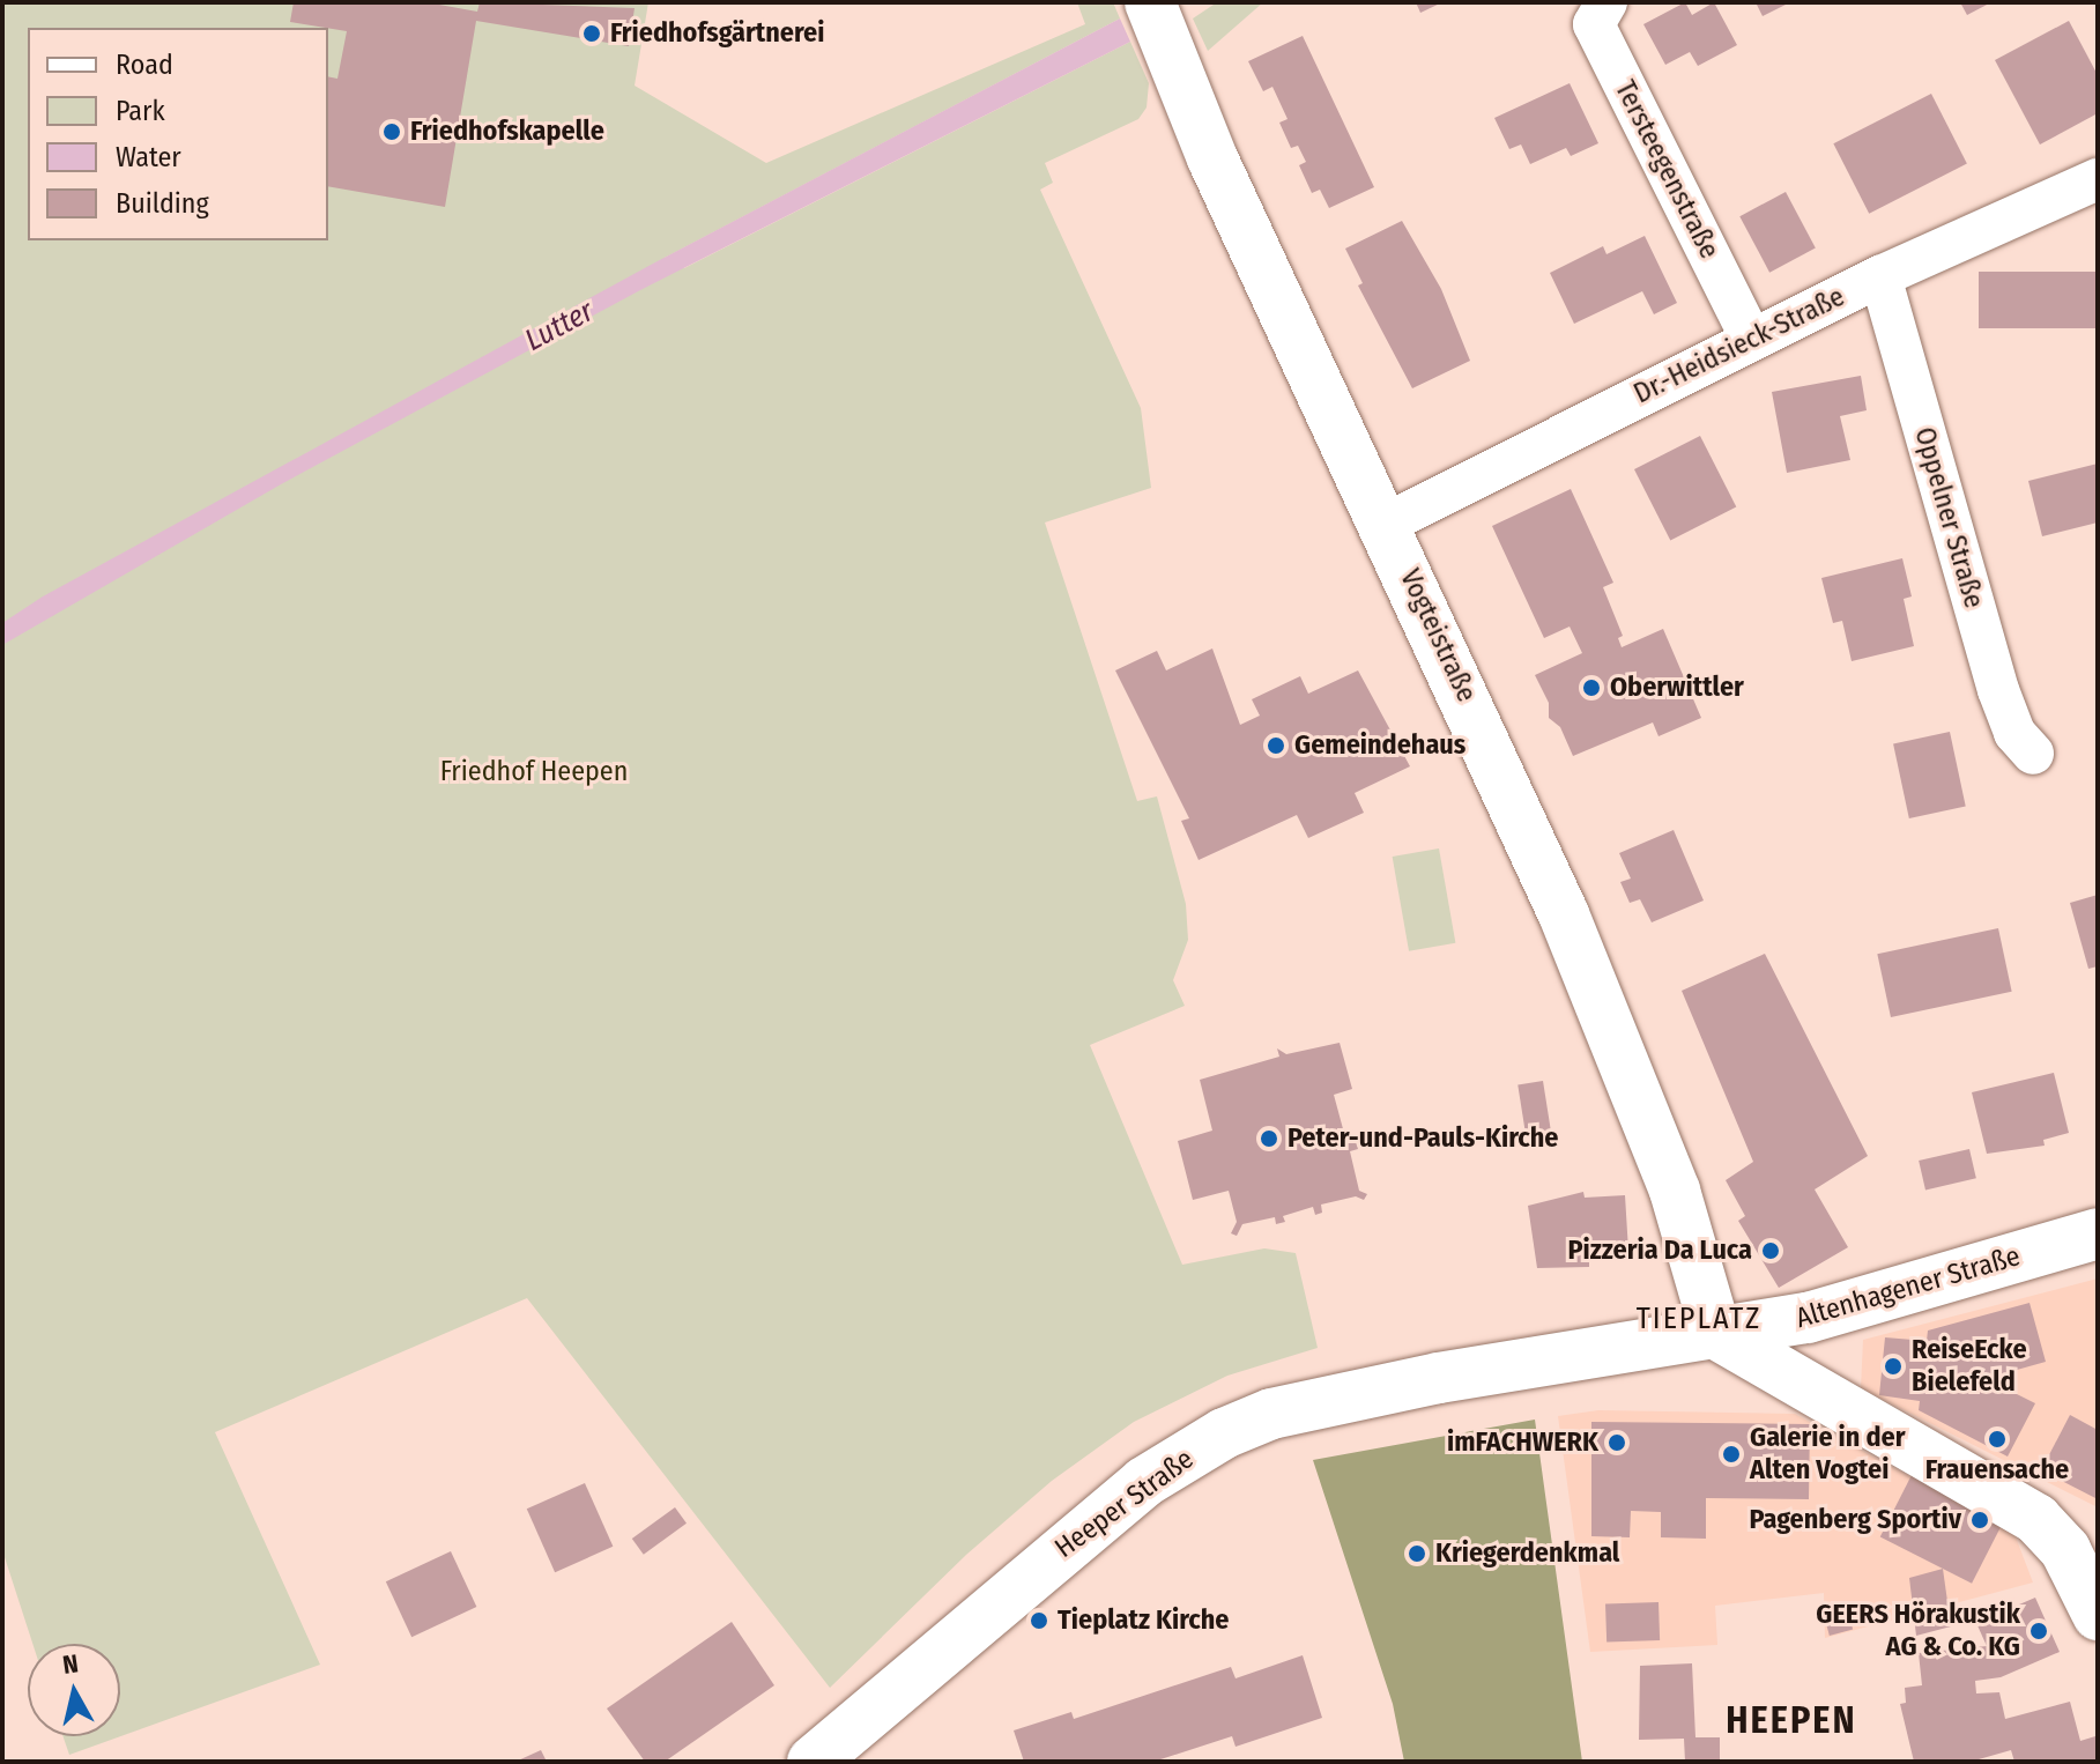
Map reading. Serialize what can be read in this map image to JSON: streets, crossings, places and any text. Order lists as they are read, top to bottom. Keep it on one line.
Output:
{"streets":{"street":["Tersteegenstraße","Dr.-Heidsieck-Straße","Oppelner Straße","Vogteistraße","Altenhagener Straße","Heeper Straße"]},"crossings":[["Tersteegenstraße","Dr.-Heidsieck-Straße"],["Dr.-Heidsieck-Straße","Oppelner Straße"],["Dr.-Heidsieck-Straße","Vogteistraße"],["Vogteistraße","Altenhagener Straße"],["Vogteistraße","Heeper Straße"],["Altenhagener Straße","Heeper Straße"]],"districts":["TIEPLATZ","HEEPEN"],"water":["Lutter"],"parks":["Friedhof Heepen"],"places":["Friedhofsgärtnerei","Friedhofskapelle","Oberwittler","Gemeindehaus","Peter-und-Pauls-Kirche","Pizzeria Da Luca","ReiseEcke Bielefeld","Frauensache","imFACHWERK","Galerie in der Alten Vogtei","Pagenberg Sportiv","Kriegerdenkmal","Tieplatz Kirche","GEERS Hörakustik AG & Co. KG"],"legend":["Road","Park","Water","Building"],"north":"top"}
